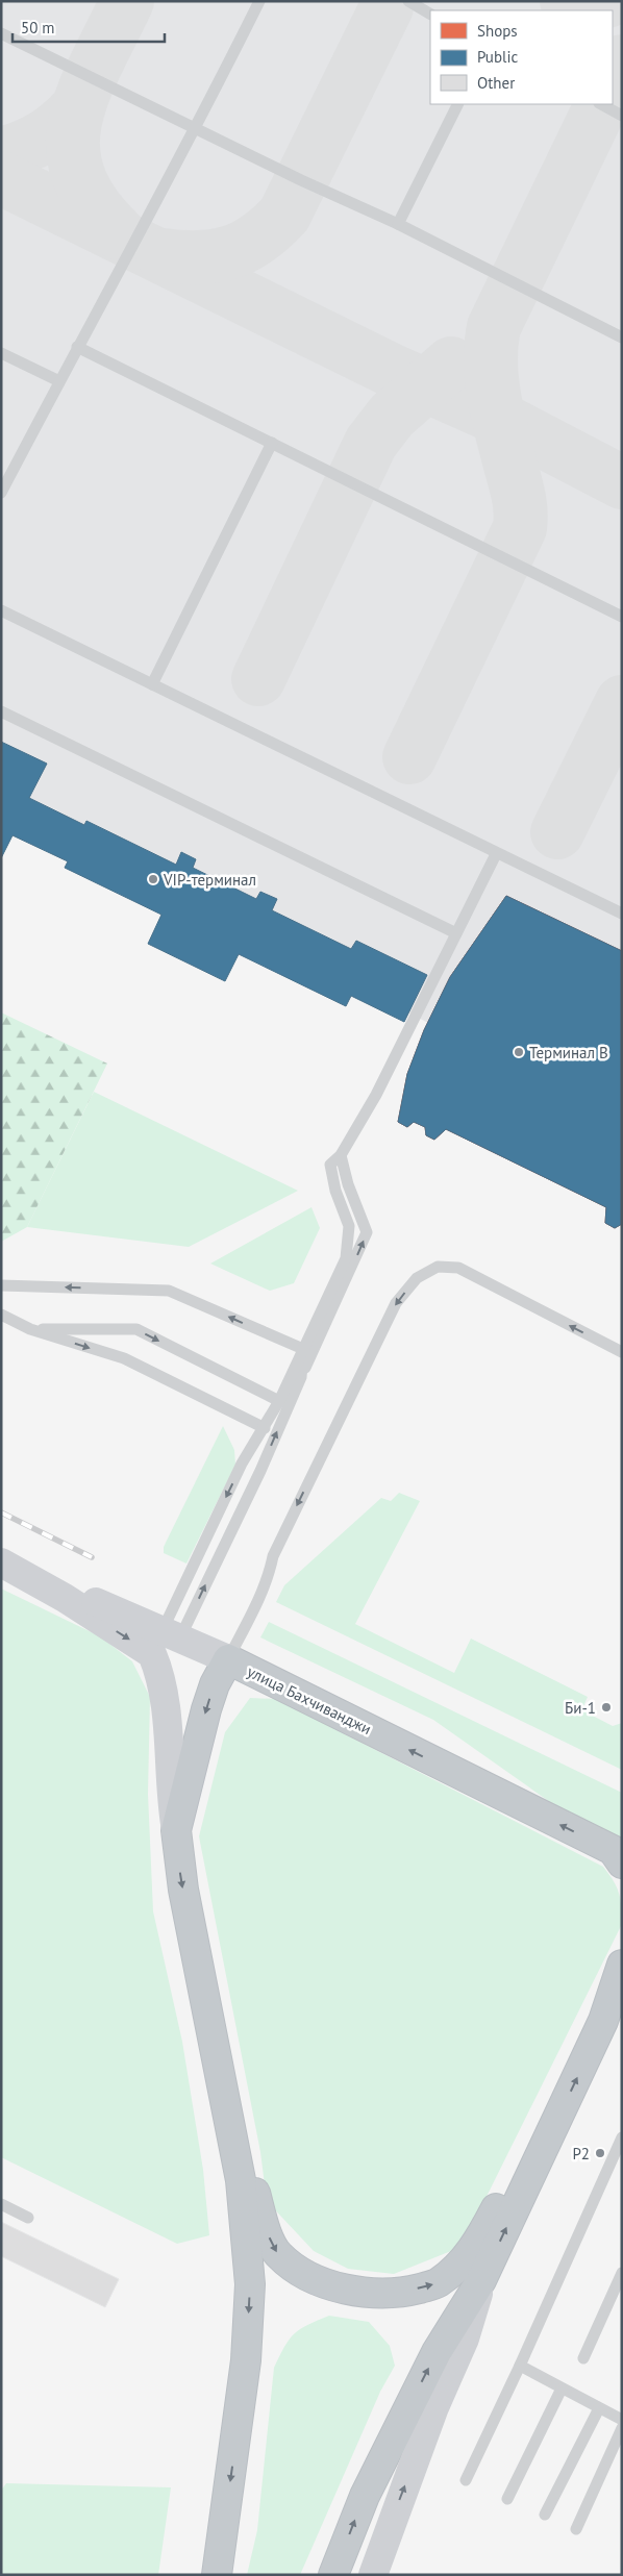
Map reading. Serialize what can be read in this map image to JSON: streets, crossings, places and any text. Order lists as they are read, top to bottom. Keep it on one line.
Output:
{"streets":{"highway":["улица Бахчиванджи"]},"one_way":["улица Бахчиванджи"],"places":["VIP-терминал","Терминал B","Би-1","P2"],"legend":["Shops","Public","Other"],"scale_bar":"50 m"}
